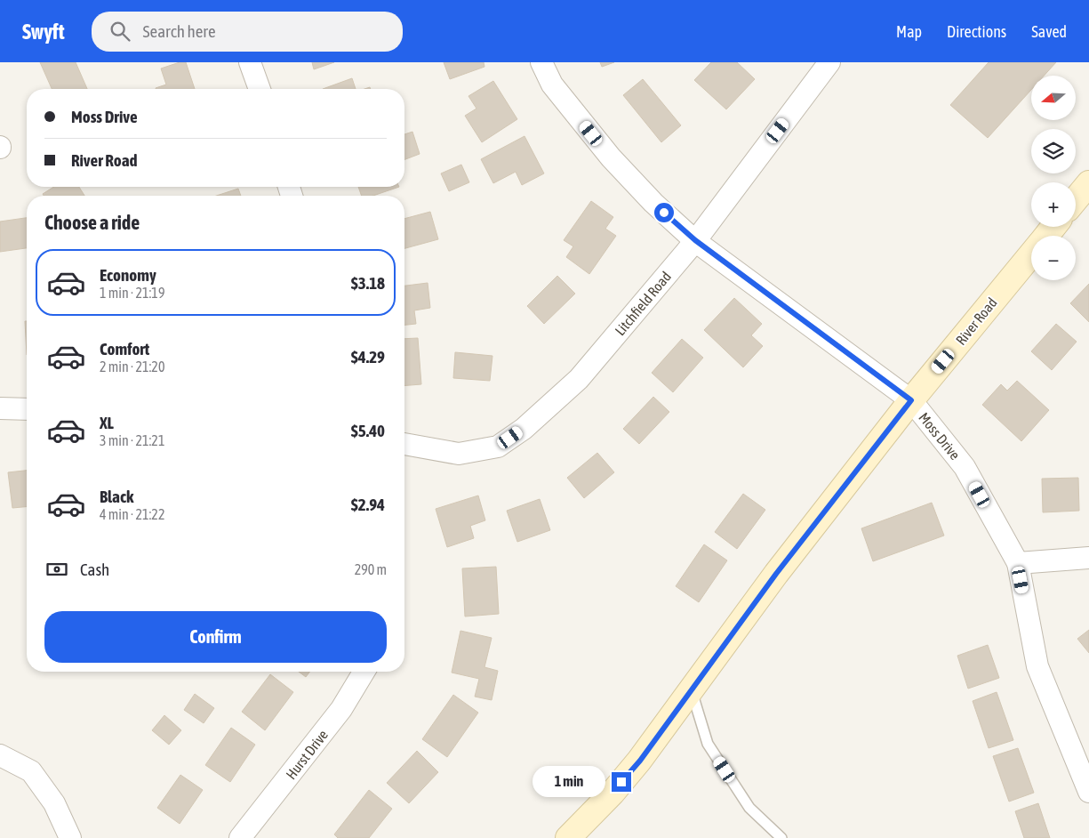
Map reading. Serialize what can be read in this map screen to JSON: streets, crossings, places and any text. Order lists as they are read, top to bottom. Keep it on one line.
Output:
{"streets":{"main road":["River Road"],"street":["Litchfield Road","Moss Drive","Hurst Drive"]},"crossings":[["Litchfield Road","Moss Drive"],["River Road","Moss Drive"]],"north":"left","page":{"header":"Swyft","search":"Search here","nav":["Map","Directions","Saved"],"map_buttons":["+","−"],"banner":["Moss Drive","River Road"],"heading":"Choose a ride","list":[{"name":"Economy","note":"1 min · 21:19","value":"$3.18"},{"name":"Comfort","note":"2 min · 21:20","value":"$4.29"},{"name":"XL","note":"3 min · 21:21","value":"$5.40"},{"name":"Black","note":"4 min · 21:22","value":"$2.94"}],"pay":["Cash","290 m"],"buttons":"Confirm","bubble":"1 min"}}
